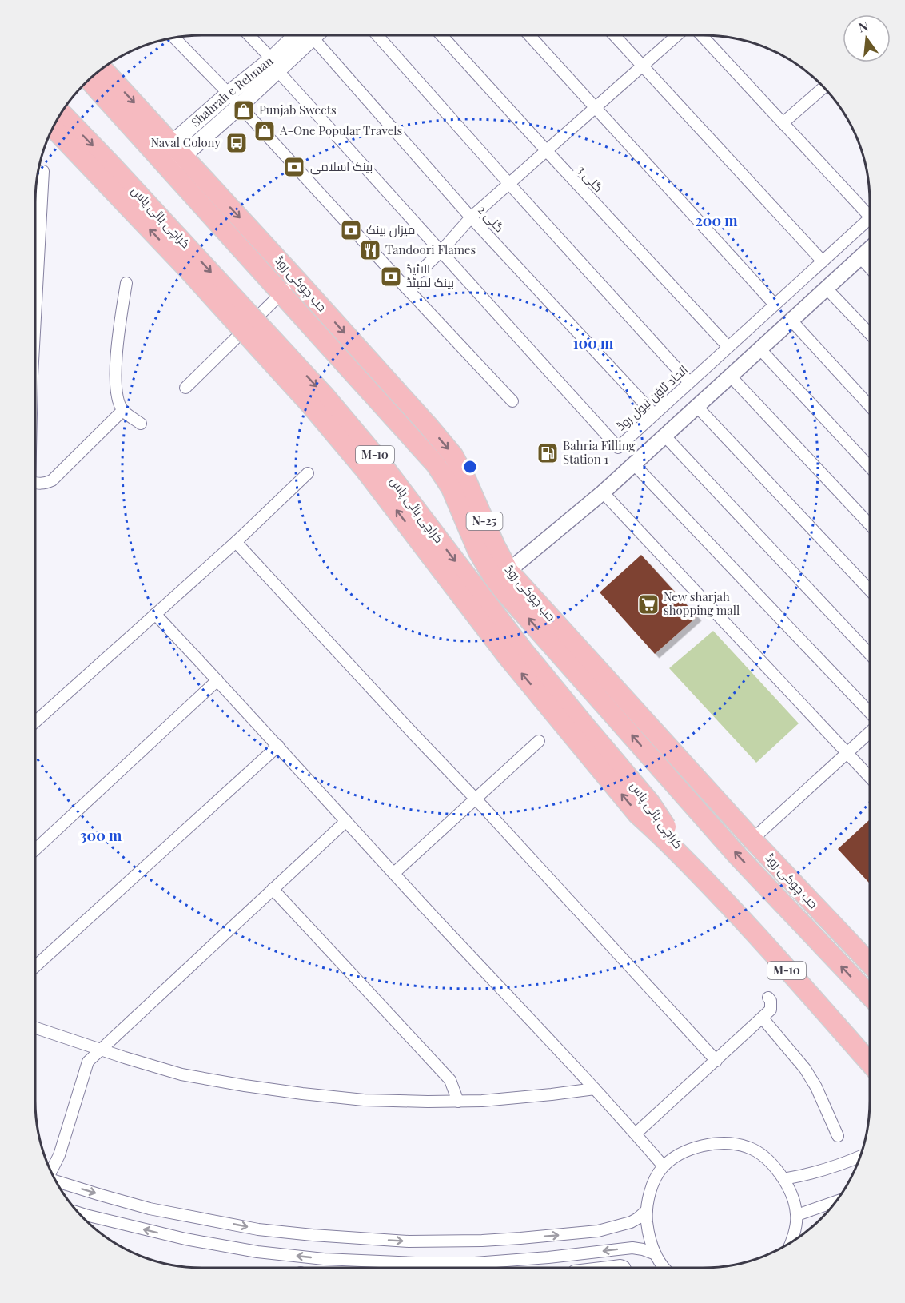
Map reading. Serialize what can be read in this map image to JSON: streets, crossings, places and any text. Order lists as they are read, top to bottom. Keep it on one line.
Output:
{"streets":{"highway":["کراچی بائی پاس","حب چوکی روڈ","M-10","N-25"],"main road":["Shahrah e Rehman"],"street":["گلی 3","گلی 2","اتحاد ٹاؤن نیول روڈ"]},"crossings":[["Shahrah e Rehman","حب چوکی روڈ"],["گلی 3","اتحاد ٹاؤن نیول روڈ"],["گلی 2","اتحاد ٹاؤن نیول روڈ"]],"places":{"shop":["Punjab Sweets","A-One Popular Travels"],"bus stop":["Naval Colony"],"bank":["بینک اسلامی","میزان بینک","الائیڈ بینک لمیٹڈ"],"restaurant":["Tandoori Flames"],"fuel station":["Bahria Filling Station 1"],"supermarket":["New sharjah shopping mall"]},"north":"top","rings":["200 m","100 m","300 m"]}
